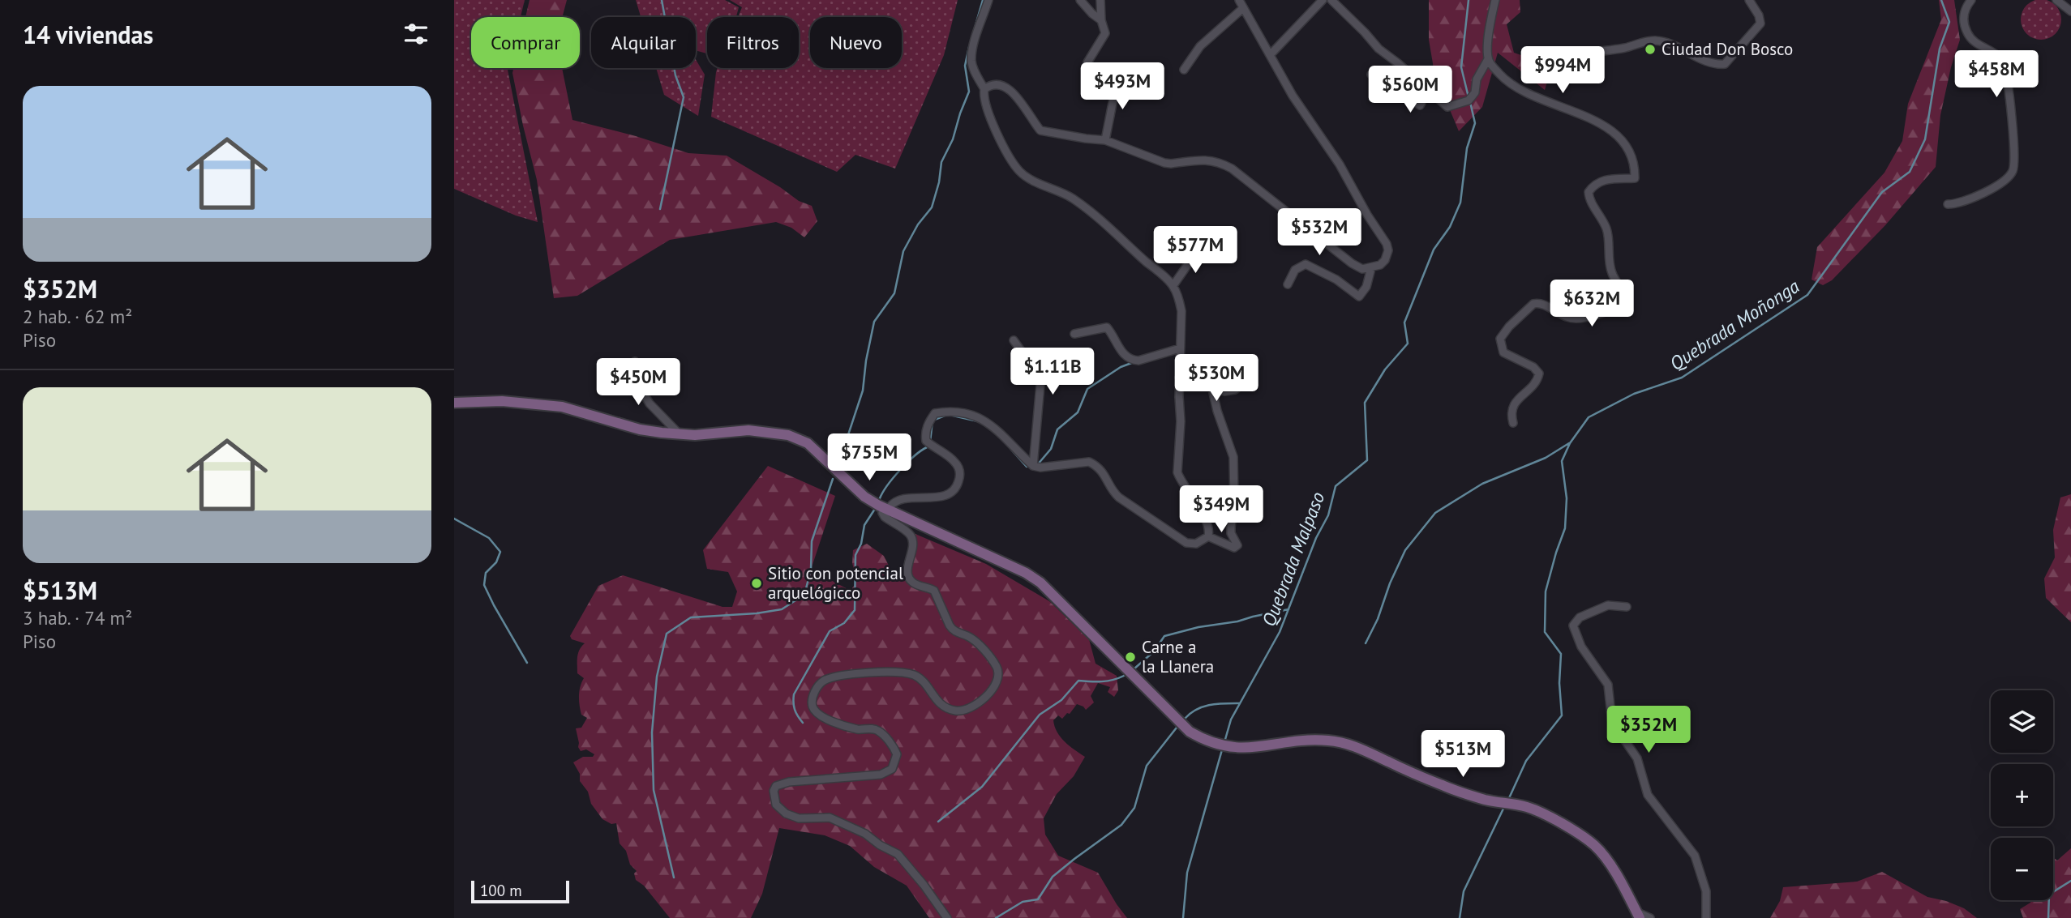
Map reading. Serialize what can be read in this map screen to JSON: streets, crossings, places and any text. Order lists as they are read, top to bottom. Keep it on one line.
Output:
{"water":["Quebrada Moñonga","Quebrada Malpaso"],"places":["Ciudad Don Bosco","Sitio con potencial arquelógicco","Carne a la Llanera"],"scale_bar":"100 m","page":{"heading":"14 viviendas","chip":["Comprar","Alquilar","Filtros","Nuevo"],"price":["$994M","$458M","$493M","$560M","$532M","$577M","$632M","$1.11B","$530M","$450M","$755M","$349M","$352M","$513M"],"list":[{"name":"$352M","note":"2 hab. · 62 m² · Piso"},{"name":"$513M","note":"3 hab. · 74 m² · Piso"}],"map_buttons":["+","−"],"scale":"100 m"}}
